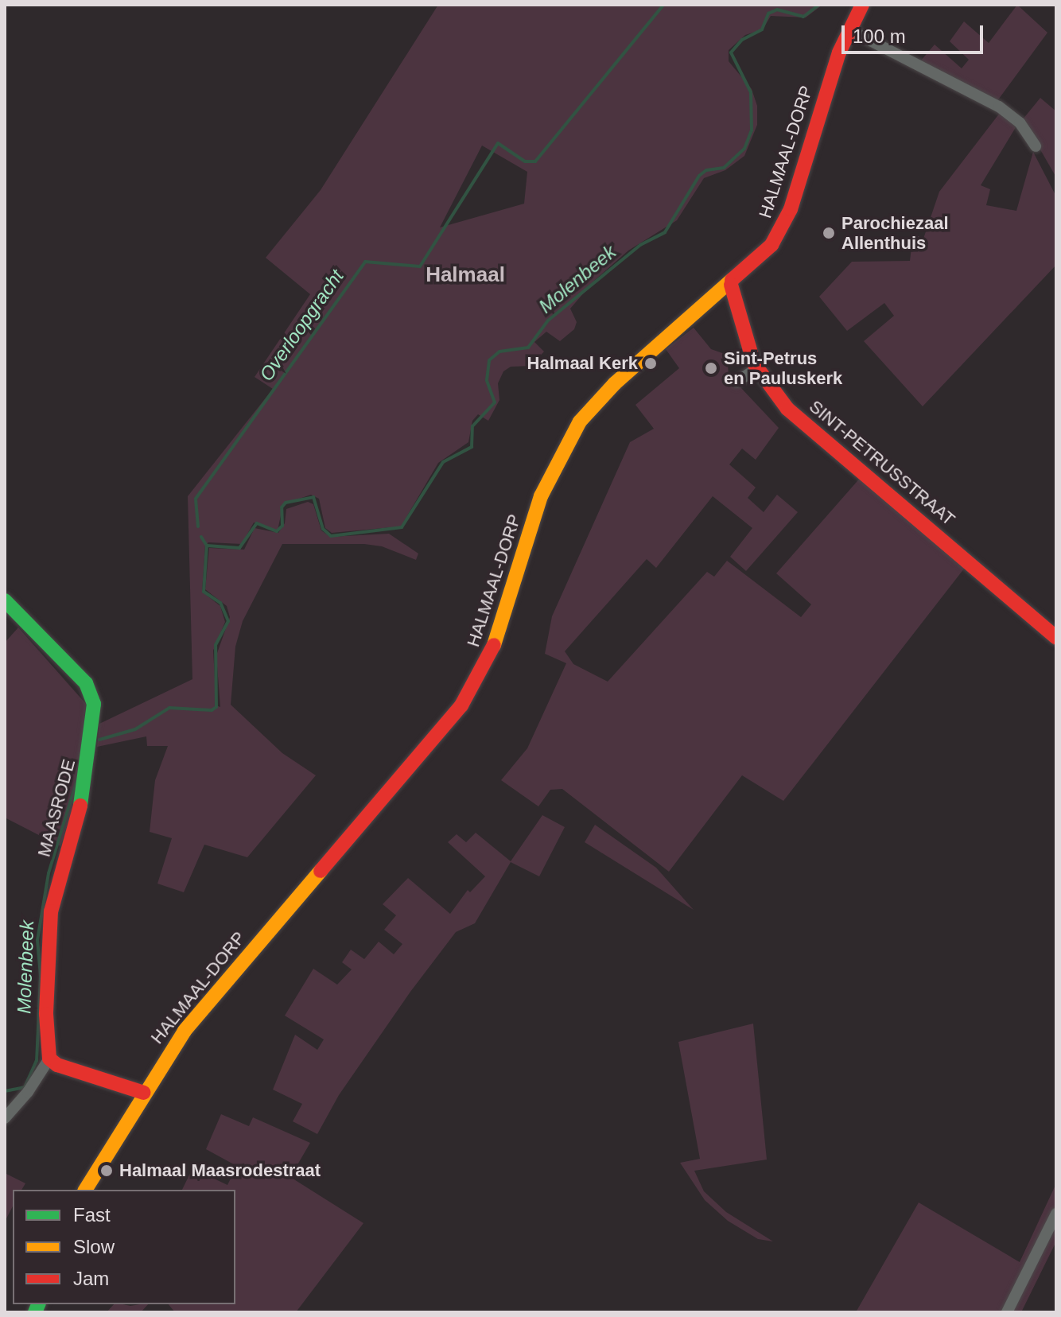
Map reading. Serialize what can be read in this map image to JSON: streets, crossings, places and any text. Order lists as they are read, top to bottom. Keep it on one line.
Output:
{"streets":{"street":["HALMAAL-DORP","SINT-PETRUSSTRAAT","MAASRODE"]},"crossings":[["HALMAAL-DORP","SINT-PETRUSSTRAAT"]],"districts":["Halmaal"],"water":["Molenbeek","Overloopgracht"],"places":["Parochiezaal Allenthuis","Halmaal Kerk","Sint-Petrus en Pauluskerk","Halmaal Maasrodestraat"],"legend":["Fast","Slow","Jam"],"scale_bar":"100 m"}
